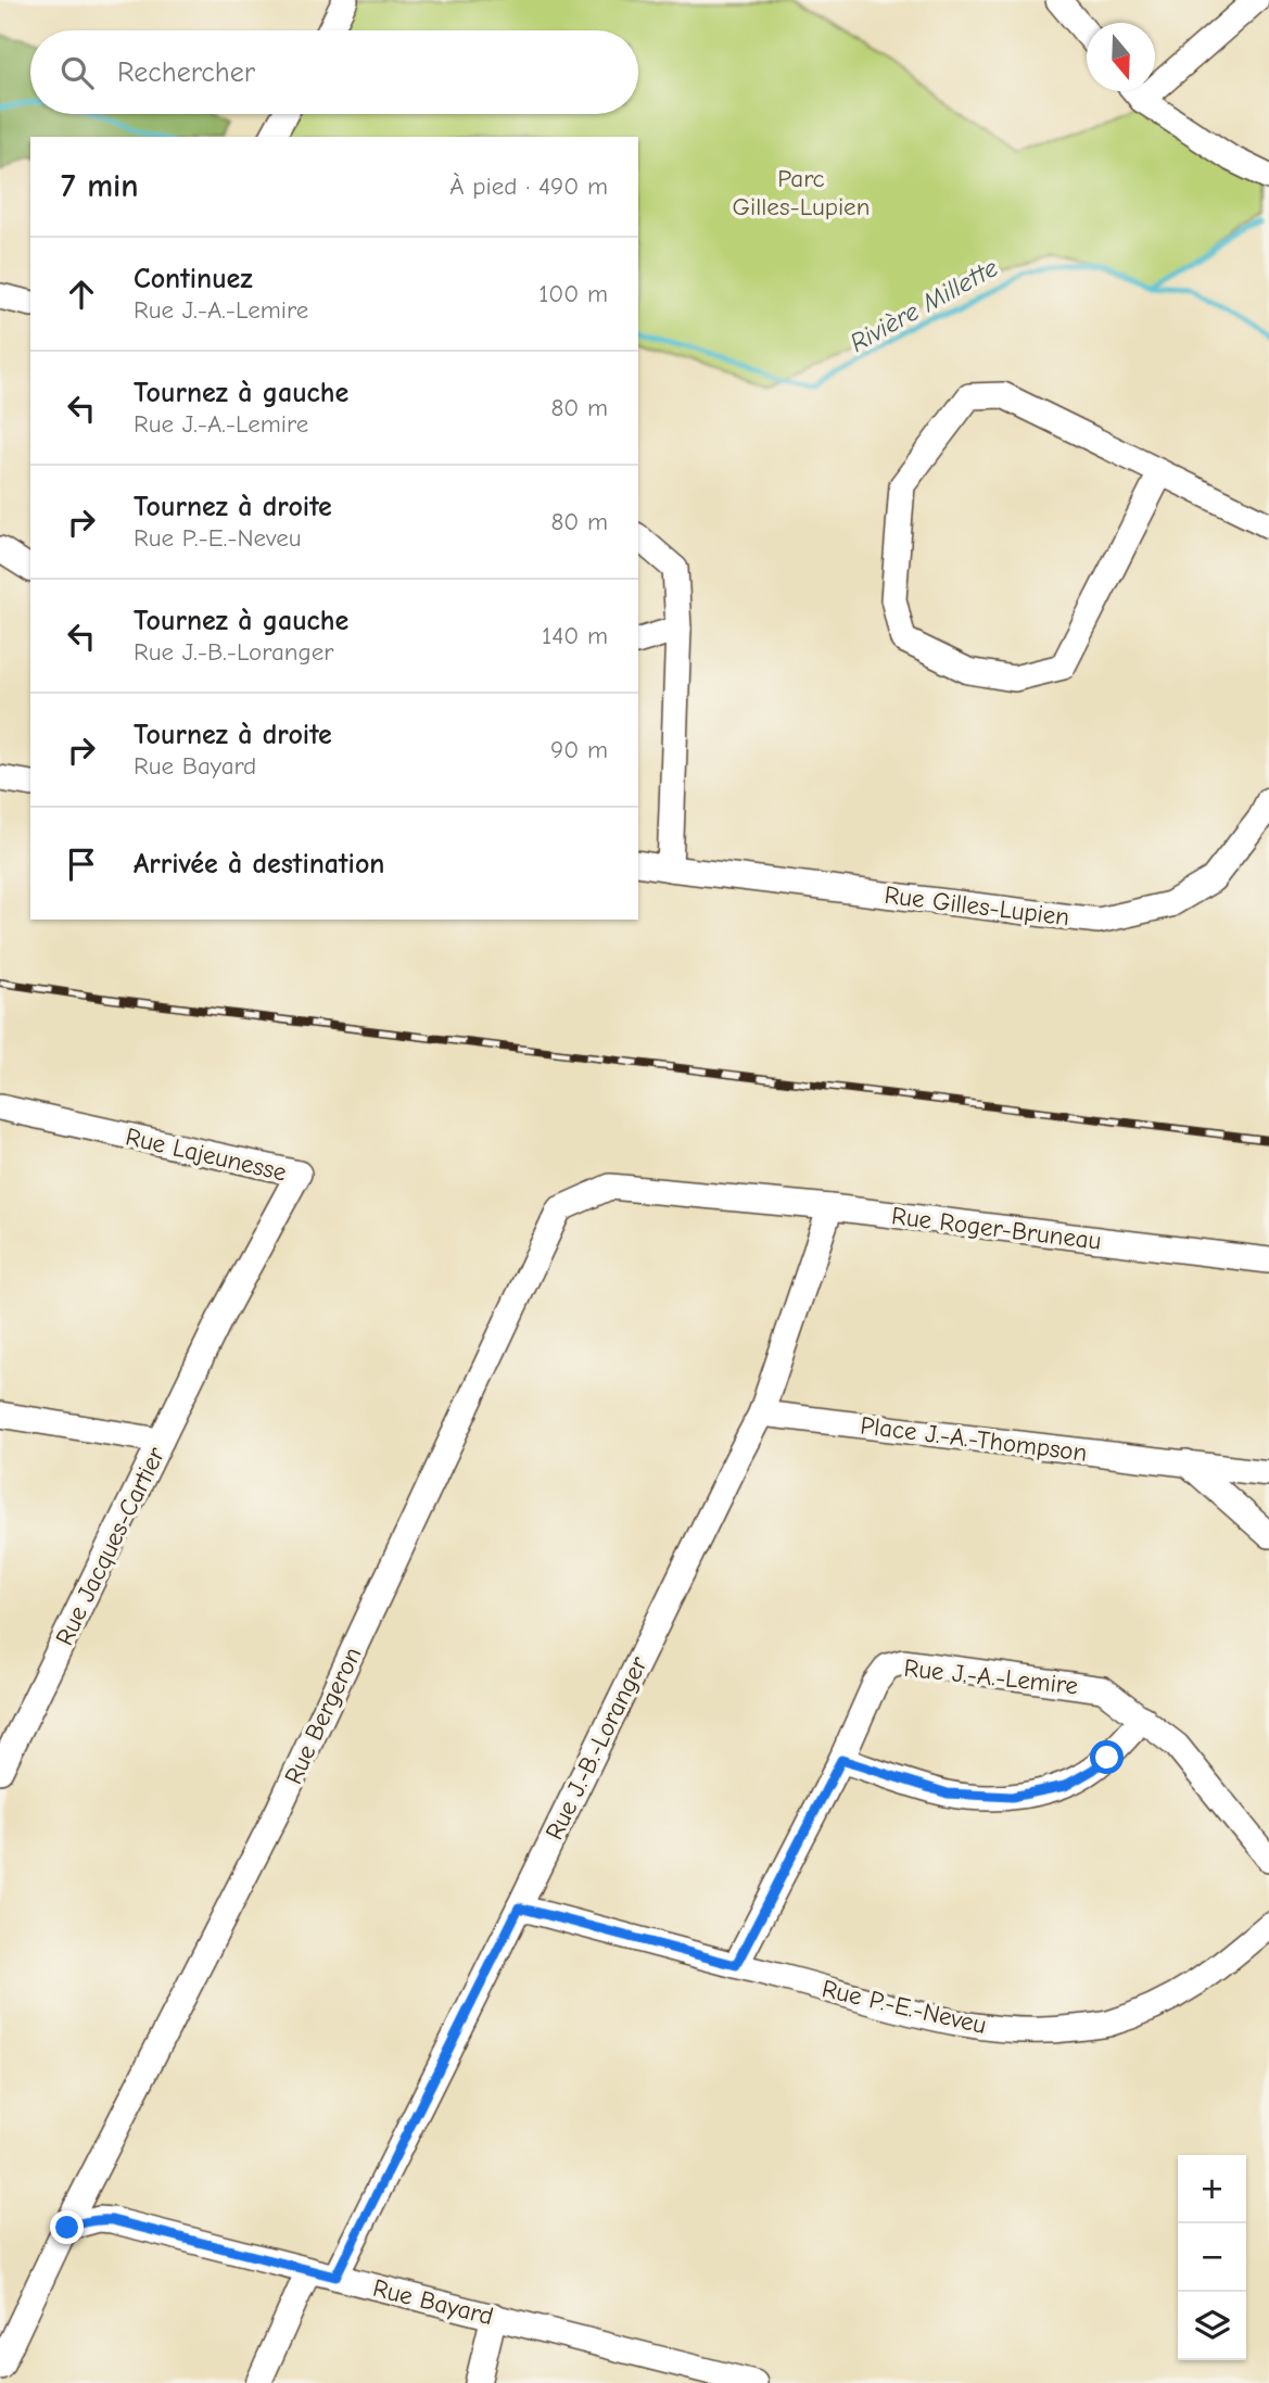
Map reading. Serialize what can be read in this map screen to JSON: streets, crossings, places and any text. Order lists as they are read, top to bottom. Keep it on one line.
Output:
{"streets":{"street":["Rue Gilles-Lupien","Rue Lajeunesse","Rue Roger-Bruneau","Place J.-A.-Thompson","Rue Jacques-Cartier","Rue J.-A.-Lemire","Rue Bergeron","Rue J.-B.-Loranger","Rue P.-E.-Neveu","Rue Bayard"]},"crossings":[["Rue Lajeunesse","Rue Jacques-Cartier"],["Rue Roger-Bruneau","Rue Bergeron"],["Rue Roger-Bruneau","Rue J.-B.-Loranger"],["Place J.-A.-Thompson","Rue J.-B.-Loranger"],["Rue J.-A.-Lemire","Rue P.-E.-Neveu"],["Rue Bergeron","Rue Bayard"],["Rue J.-B.-Loranger","Rue P.-E.-Neveu"],["Rue J.-B.-Loranger","Rue Bayard"]],"water":["Rivière Millette"],"parks":["Parc Gilles-Lupien"],"north":"bottom","page":{"search":"Rechercher","heading":["7 min","À pied · 490 m"],"list":[["Continuez","Rue J.-A.-Lemire","100 m"],["Tournez à gauche","Rue J.-A.-Lemire","80 m"],["Tournez à droite","Rue P.-E.-Neveu","80 m"],["Tournez à gauche","Rue J.-B.-Loranger","140 m"],["Tournez à droite","Rue Bayard","90 m"],"Arrivée à destination"],"map_buttons":["+","−"]}}
